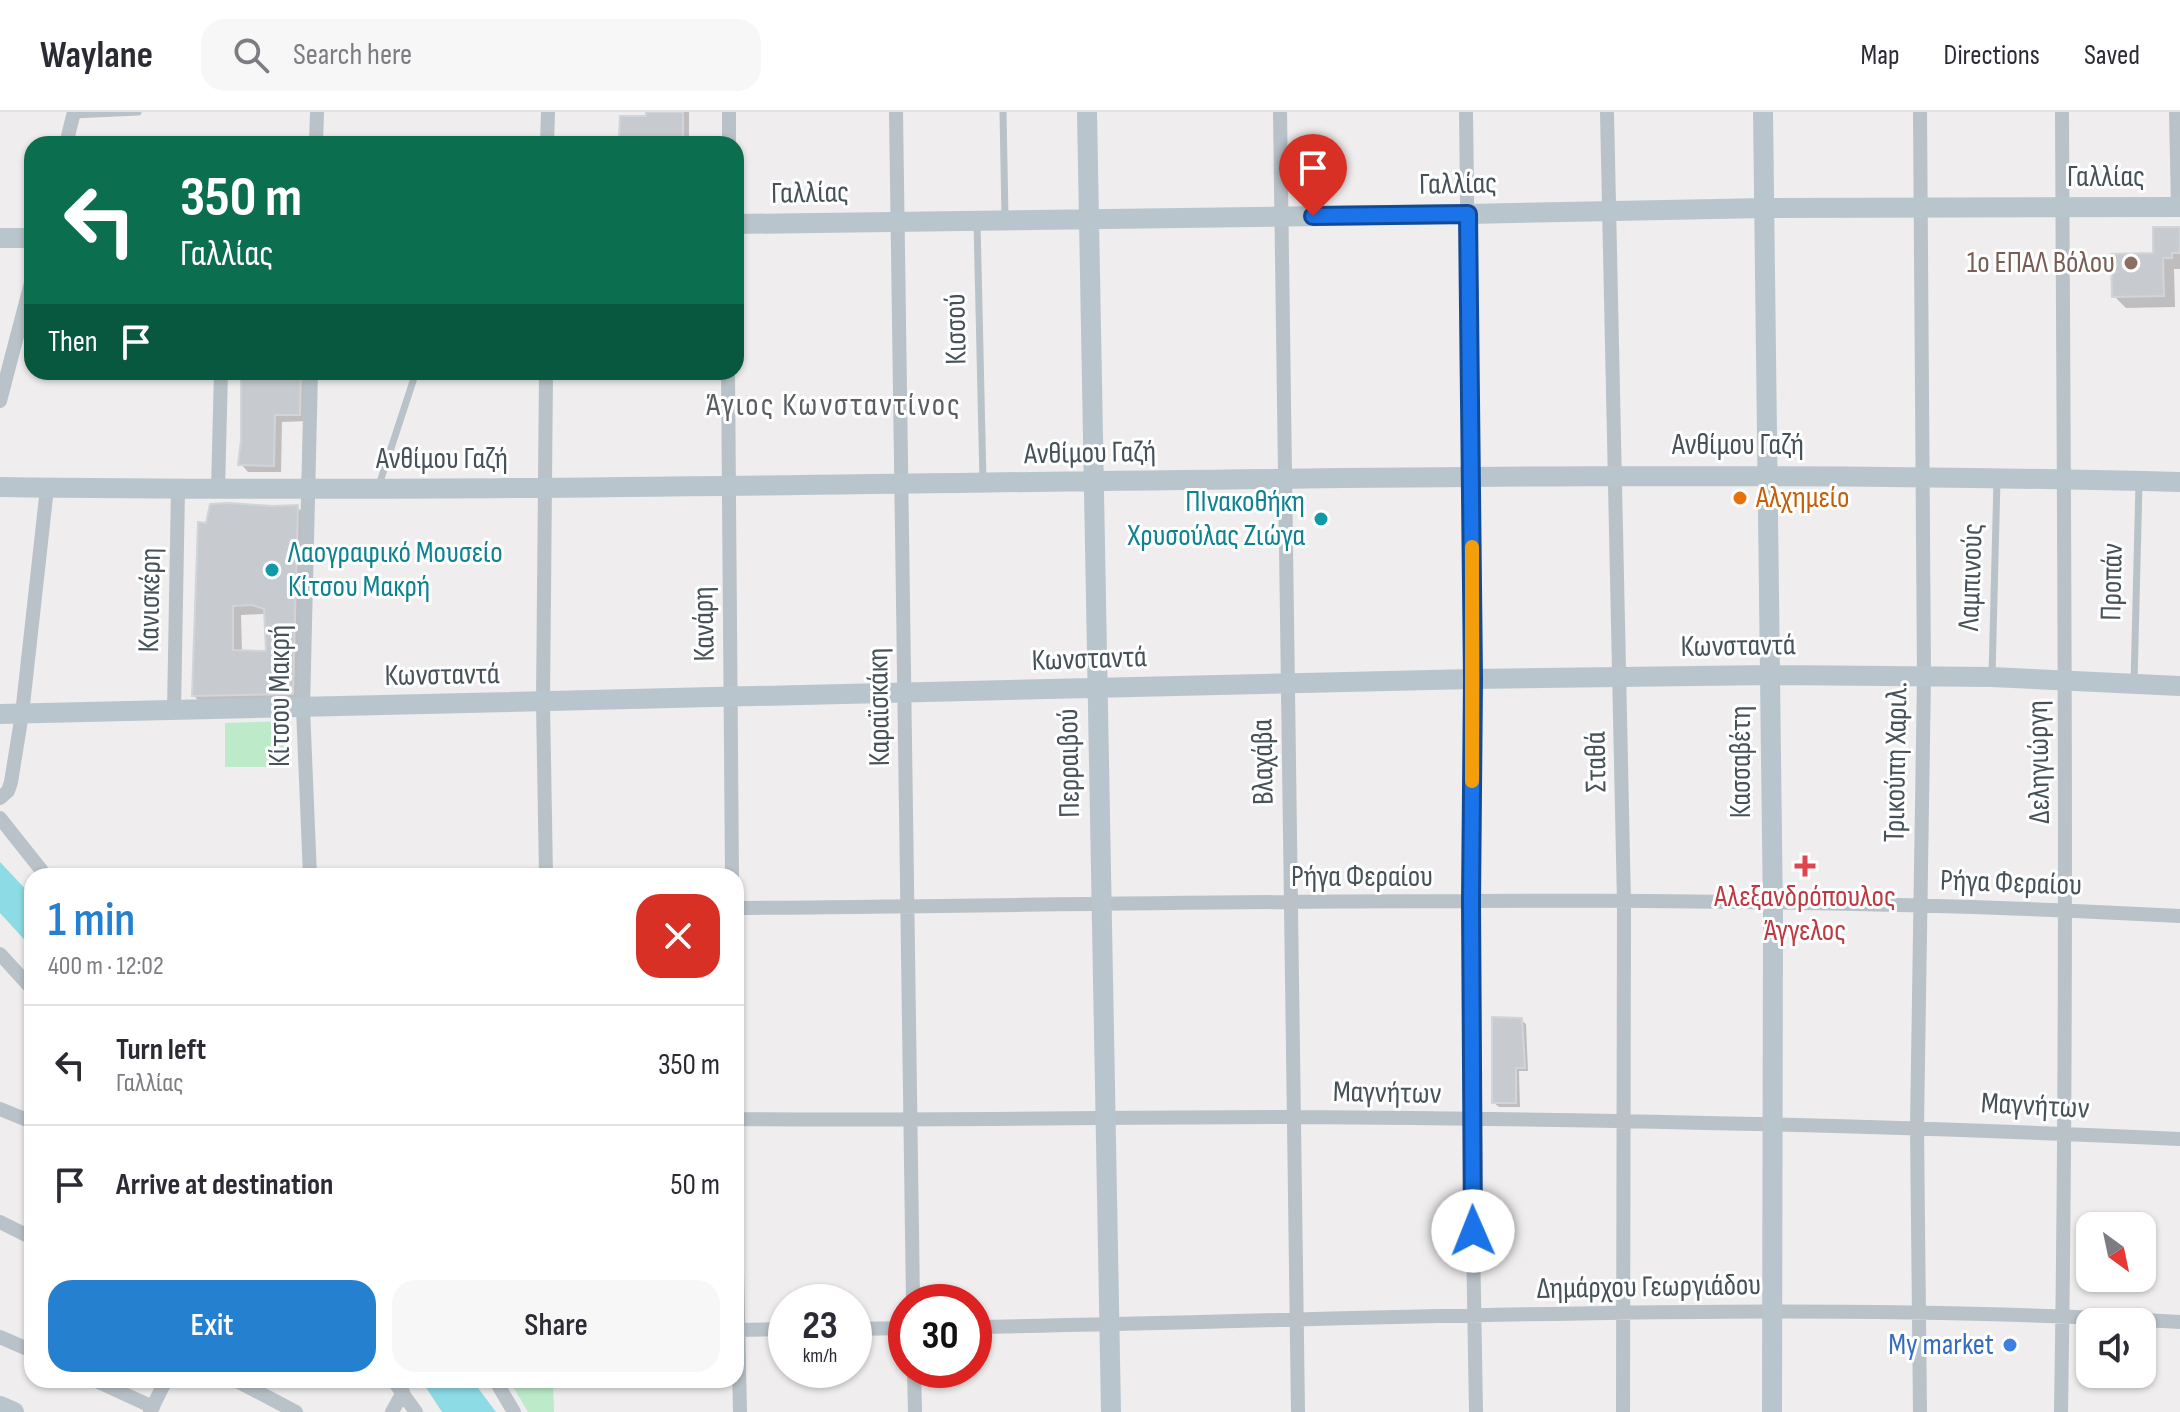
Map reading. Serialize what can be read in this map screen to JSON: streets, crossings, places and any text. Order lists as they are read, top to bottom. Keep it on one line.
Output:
{"streets":{"street":["Γαλλίας","Ανθίμου Γαζή","Κανισκέρη","Κανάρη","Κωνσταντά","Κίτσου Μακρή","Καραϊσκάκη","Βλαχάβα","Σταθά","Κασσαβέτη","Τρικούπη Χαριλ.","Δεληγιώργη","Περραιβού","Ρήγα Φεραίου","Μαγνήτων","Δημάρχου Γεωργιάδου"],"lane":["Κισσού","Λαμπινούς","Προπάν"]},"crossings":[["Γαλλίας","Κισσού"],["Γαλλίας","Καραϊσκάκη"],["Γαλλίας","Βλαχάβα"],["Γαλλίας","Σταθά"],["Γαλλίας","Κασσαβέτη"],["Γαλλίας","Τρικούπη Χαριλ."],["Γαλλίας","Δεληγιώργη"],["Γαλλίας","Περραιβού"],["Κισσού","Ανθίμου Γαζή"],["Ανθίμου Γαζή","Λαμπινούς"],["Ανθίμου Γαζή","Προπάν"],["Ανθίμου Γαζή","Κανισκέρη"],["Ανθίμου Γαζή","Κανάρη"],["Ανθίμου Γαζή","Κίτσου Μακρή"],["Ανθίμου Γαζή","Καραϊσκάκη"],["Ανθίμου Γαζή","Βλαχάβα"],["Ανθίμου Γαζή","Σταθά"],["Ανθίμου Γαζή","Κασσαβέτη"],["Ανθίμου Γαζή","Τρικούπη Χαριλ."],["Ανθίμου Γαζή","Δεληγιώργη"],["Ανθίμου Γαζή","Περραιβού"],["Λαμπινούς","Κωνσταντά"],["Προπάν","Κωνσταντά"],["Κανισκέρη","Κωνσταντά"],["Κανάρη","Κωνσταντά"],["Κωνσταντά","Κίτσου Μακρή"],["Κωνσταντά","Καραϊσκάκη"],["Κωνσταντά","Βλαχάβα"],["Κωνσταντά","Σταθά"],["Κωνσταντά","Κασσαβέτη"],["Κωνσταντά","Τρικούπη Χαριλ."],["Κωνσταντά","Δεληγιώργη"],["Κωνσταντά","Περραιβού"],["Καραϊσκάκη","Ρήγα Φεραίου"],["Καραϊσκάκη","Μαγνήτων"],["Βλαχάβα","Ρήγα Φεραίου"],["Βλαχάβα","Μαγνήτων"],["Βλαχάβα","Δημάρχου Γεωργιάδου"],["Σταθά","Ρήγα Φεραίου"],["Σταθά","Μαγνήτων"],["Σταθά","Δημάρχου Γεωργιάδου"],["Κασσαβέτη","Ρήγα Φεραίου"],["Κασσαβέτη","Μαγνήτων"],["Κασσαβέτη","Δημάρχου Γεωργιάδου"],["Τρικούπη Χαριλ.","Ρήγα Φεραίου"],["Τρικούπη Χαριλ.","Μαγνήτων"],["Τρικούπη Χαριλ.","Δημάρχου Γεωργιάδου"],["Δεληγιώργη","Ρήγα Φεραίου"],["Δεληγιώργη","Μαγνήτων"],["Δεληγιώργη","Δημάρχου Γεωργιάδου"],["Περραιβού","Ρήγα Φεραίου"],["Περραιβού","Μαγνήτων"],["Περραιβού","Δημάρχου Γεωργιάδου"]],"districts":["Άγιος Κωνσταντίνος"],"places":{"other":["1o ΕΠΑΛ Βόλου","Αλχημείο","ΠΙνακοθήκη Χρυσούλας Ζιώγα","Λαογραφικό Μουσείο Κίτσου Μακρή","My market"],"health":["Αλεξανδρόπουλος Άγγελος"]},"north":"bottom right","page":{"header":"Waylane","search":"Search here","nav":["Map","Directions","Saved"],"turn":["350 m","Γαλλίας"],"then":"Then","heading":["1 min","400 m · 12:02"],"list":[{"name":"Turn left","note":"Γαλλίας","value":"350 m"},{"name":"Arrive at destination","value":"50 m"}],"buttons":["Exit","Share"],"speed":"23 km/h","limit":"30"}}
